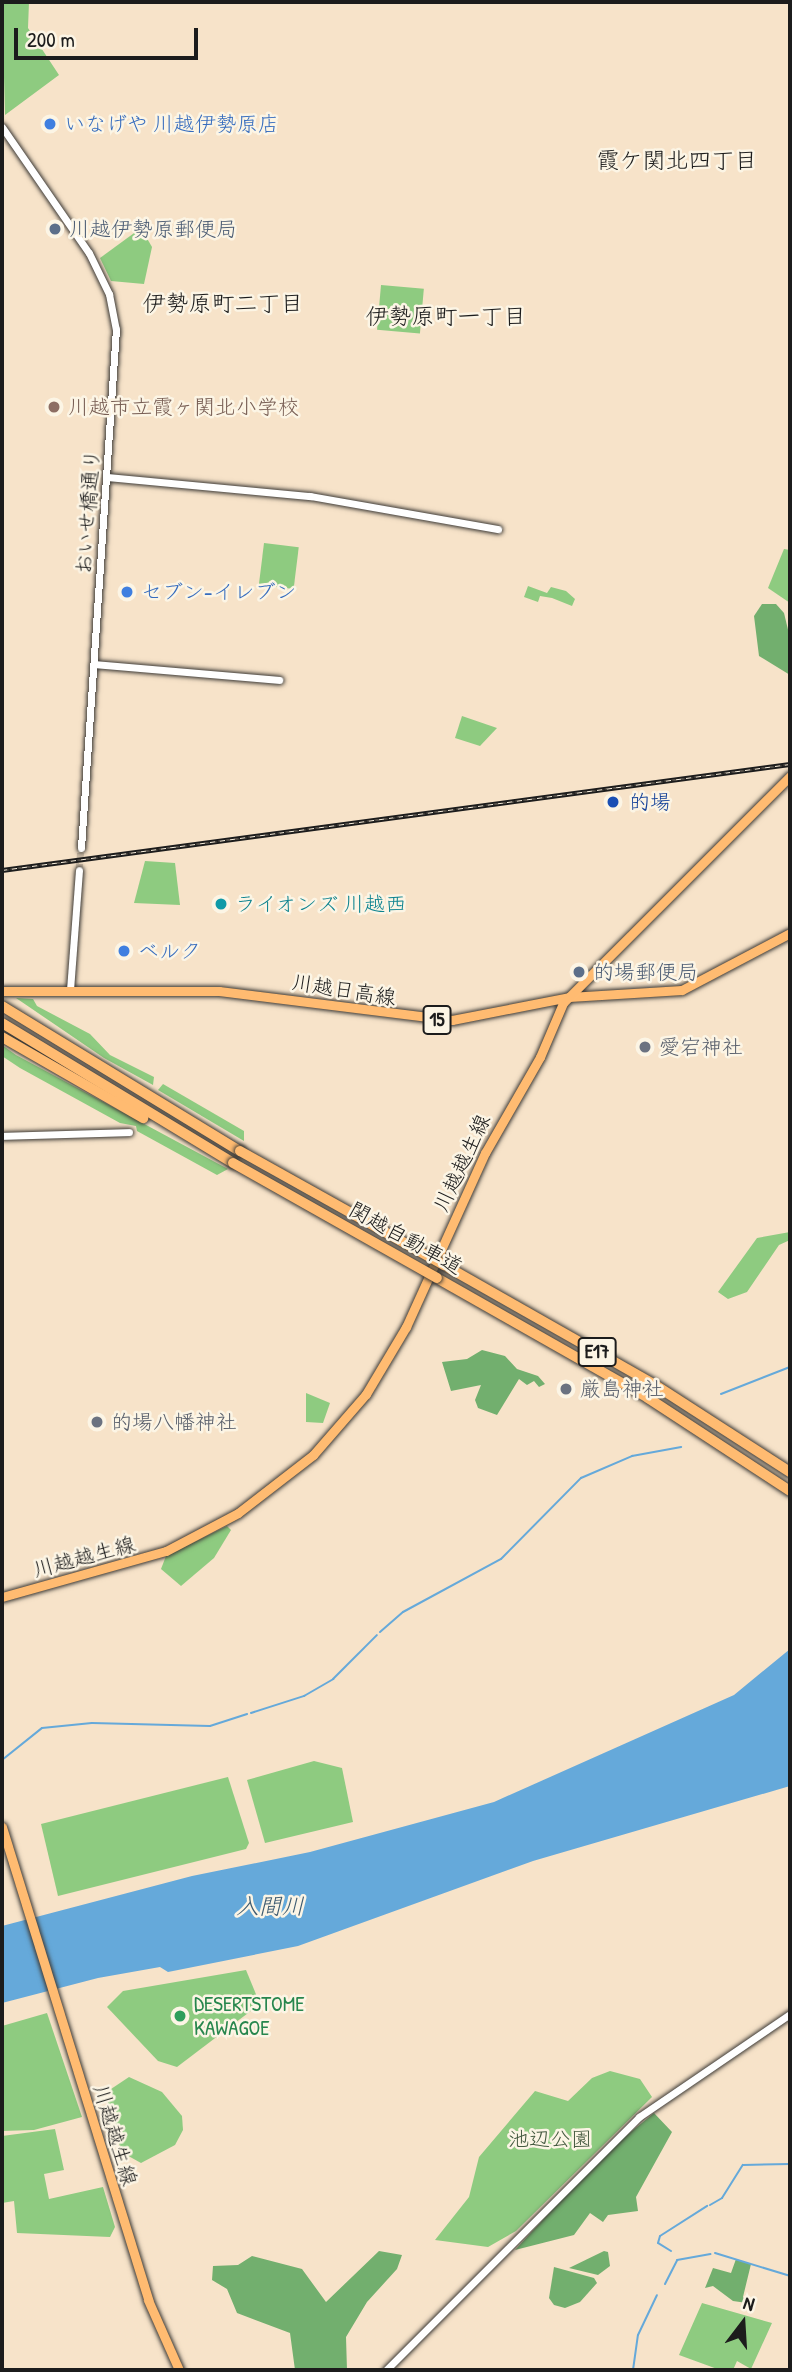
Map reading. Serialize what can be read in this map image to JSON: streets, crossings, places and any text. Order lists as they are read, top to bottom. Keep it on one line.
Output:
{"streets":{"highway":["関越自動車道","E17"],"main road":["川越日高線","15","川越越生線"],"street":["おいせ橋通り"]},"crossings":[["川越日高線","川越越生線"],["川越日高線","関越自動車道"]],"districts":["霞ケ関北四丁目","伊勢原町二丁目","伊勢原町一丁目"],"water":["入間川"],"parks":["池辺公園"],"places":["いなげや 川越伊勢原店","川越伊勢原郵便局","川越市立霞ヶ関北小学校","セブン-イレブン","的場","ライオンズ 川越西","ベルク","的場郵便局","愛宕神社","厳島神社","的場八幡神社","DESERTSTOME KAWAGOE"],"scale_bar":"200 m","north":"top"}
